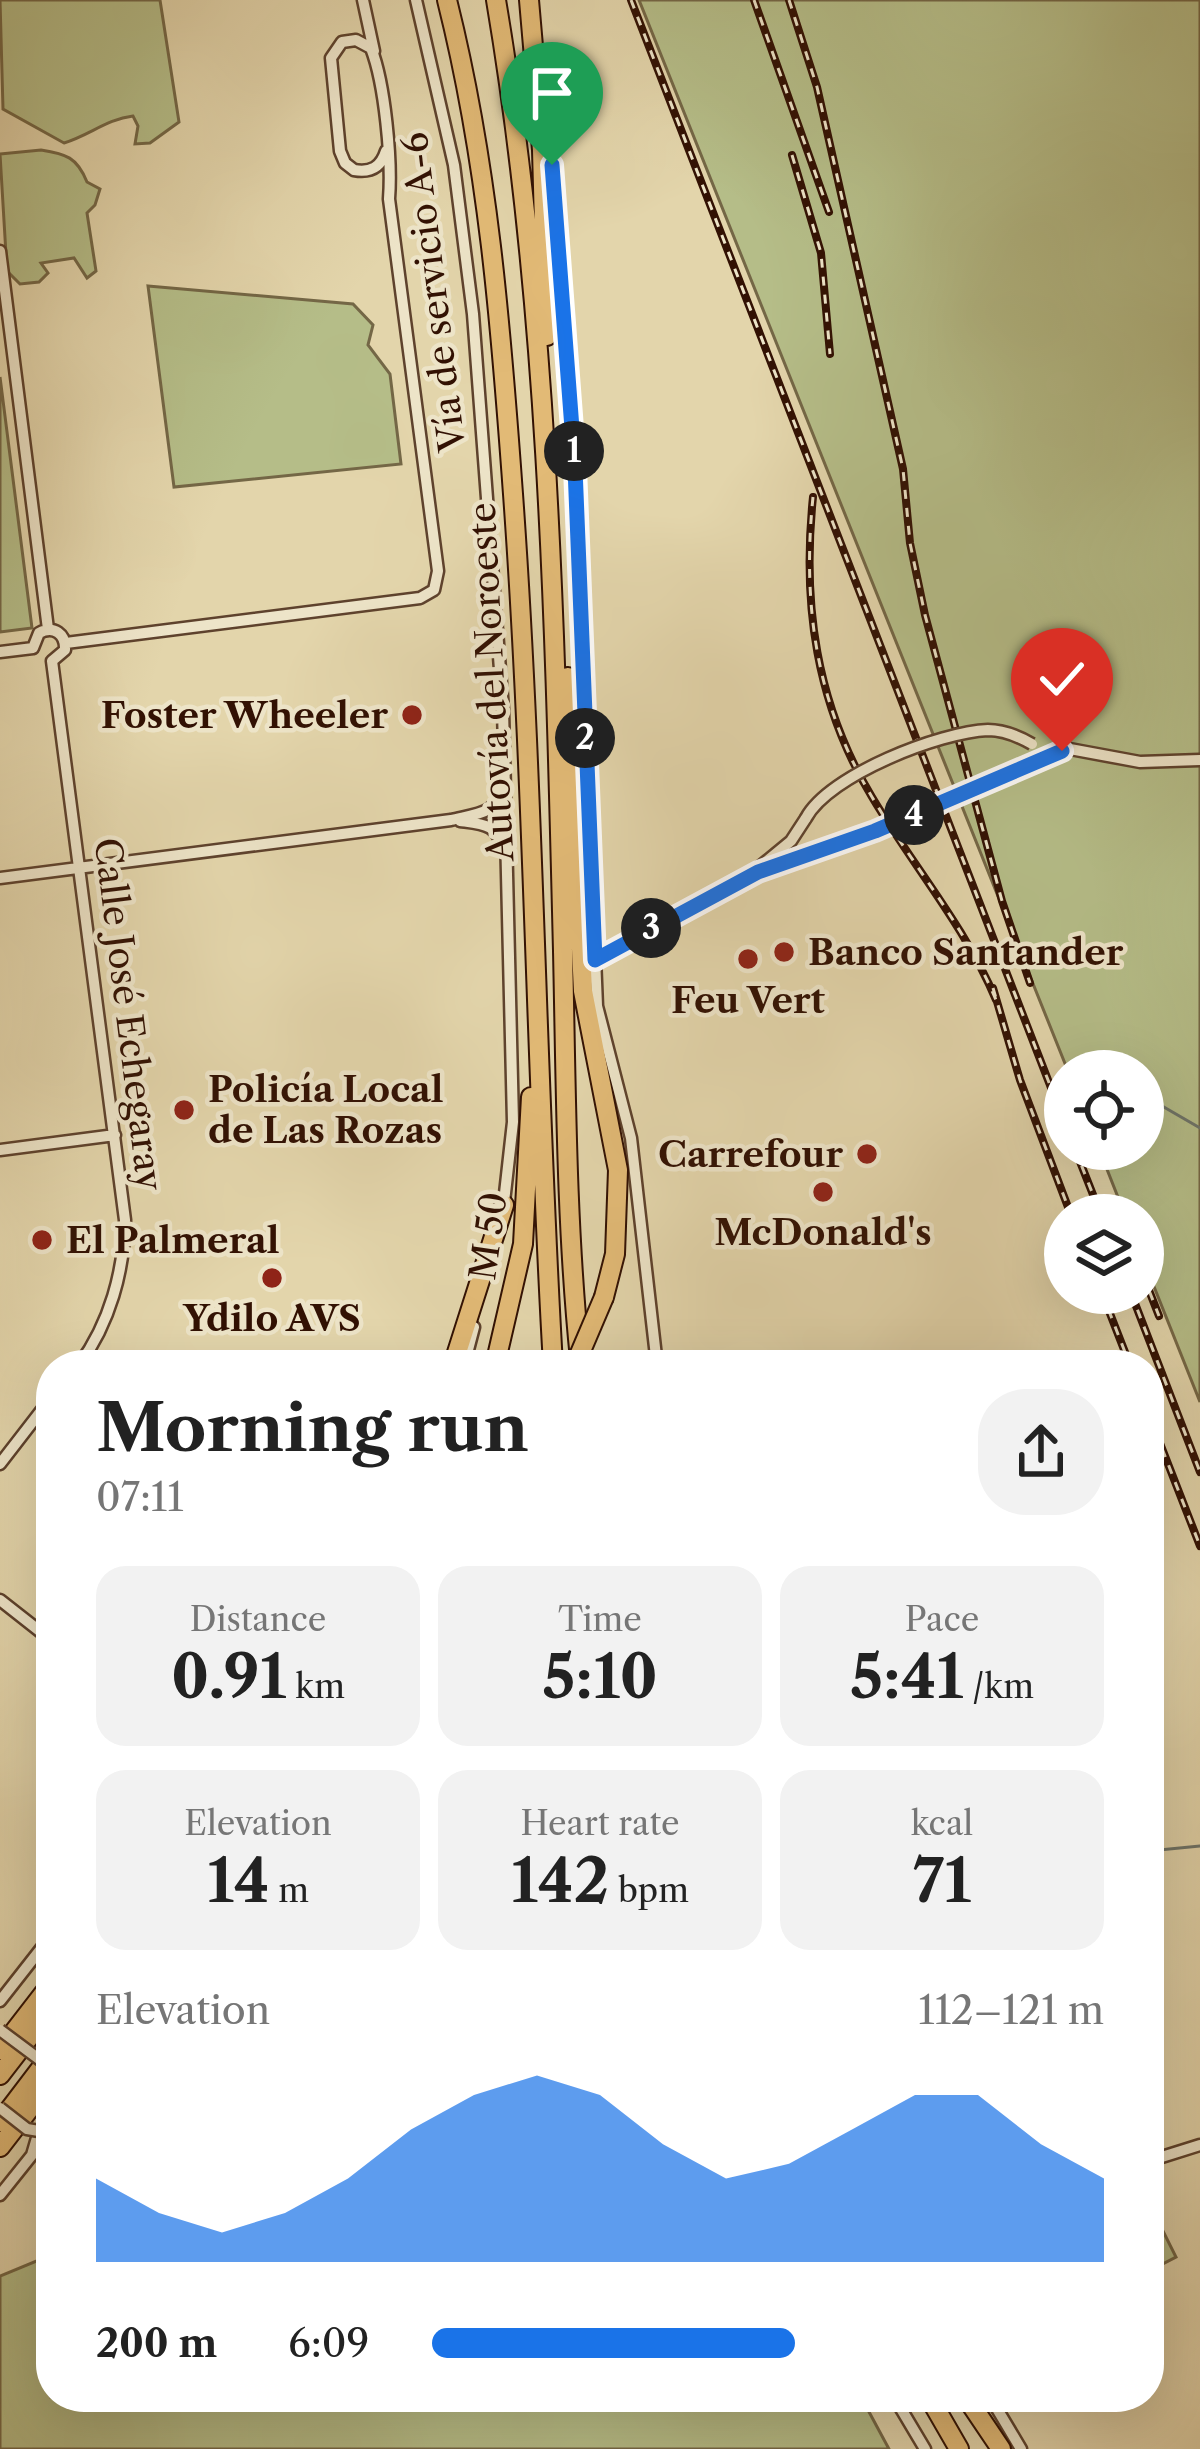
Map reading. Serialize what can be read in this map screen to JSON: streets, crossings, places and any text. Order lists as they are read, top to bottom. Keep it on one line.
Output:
{"streets":{"highway":["Autovía del Noroeste","M 50"],"street":["Vía de servicio A-6","Calle José Echegaray"]},"crossings":[["Autovía del Noroeste","M 50"]],"places":["Foster Wheeler","Banco Santander","Feu Vert","Policía Local de Las Rozas","Carrefour","McDonald's","El Palmeral","Ydilo AVS"],"page":{"pins":["1","2","4","3"],"heading":["Morning run","07:11"],"stats":[["Distance","0.91 km"],["Time","5:10"],["Pace","5:41 /km"],["Elevation","14 m"],["Heart rate","142 bpm"],["kcal","71"]],"chart":["Elevation","112–121 m"],"list":[{"name":"200 m","note":"6:09"}]}}
